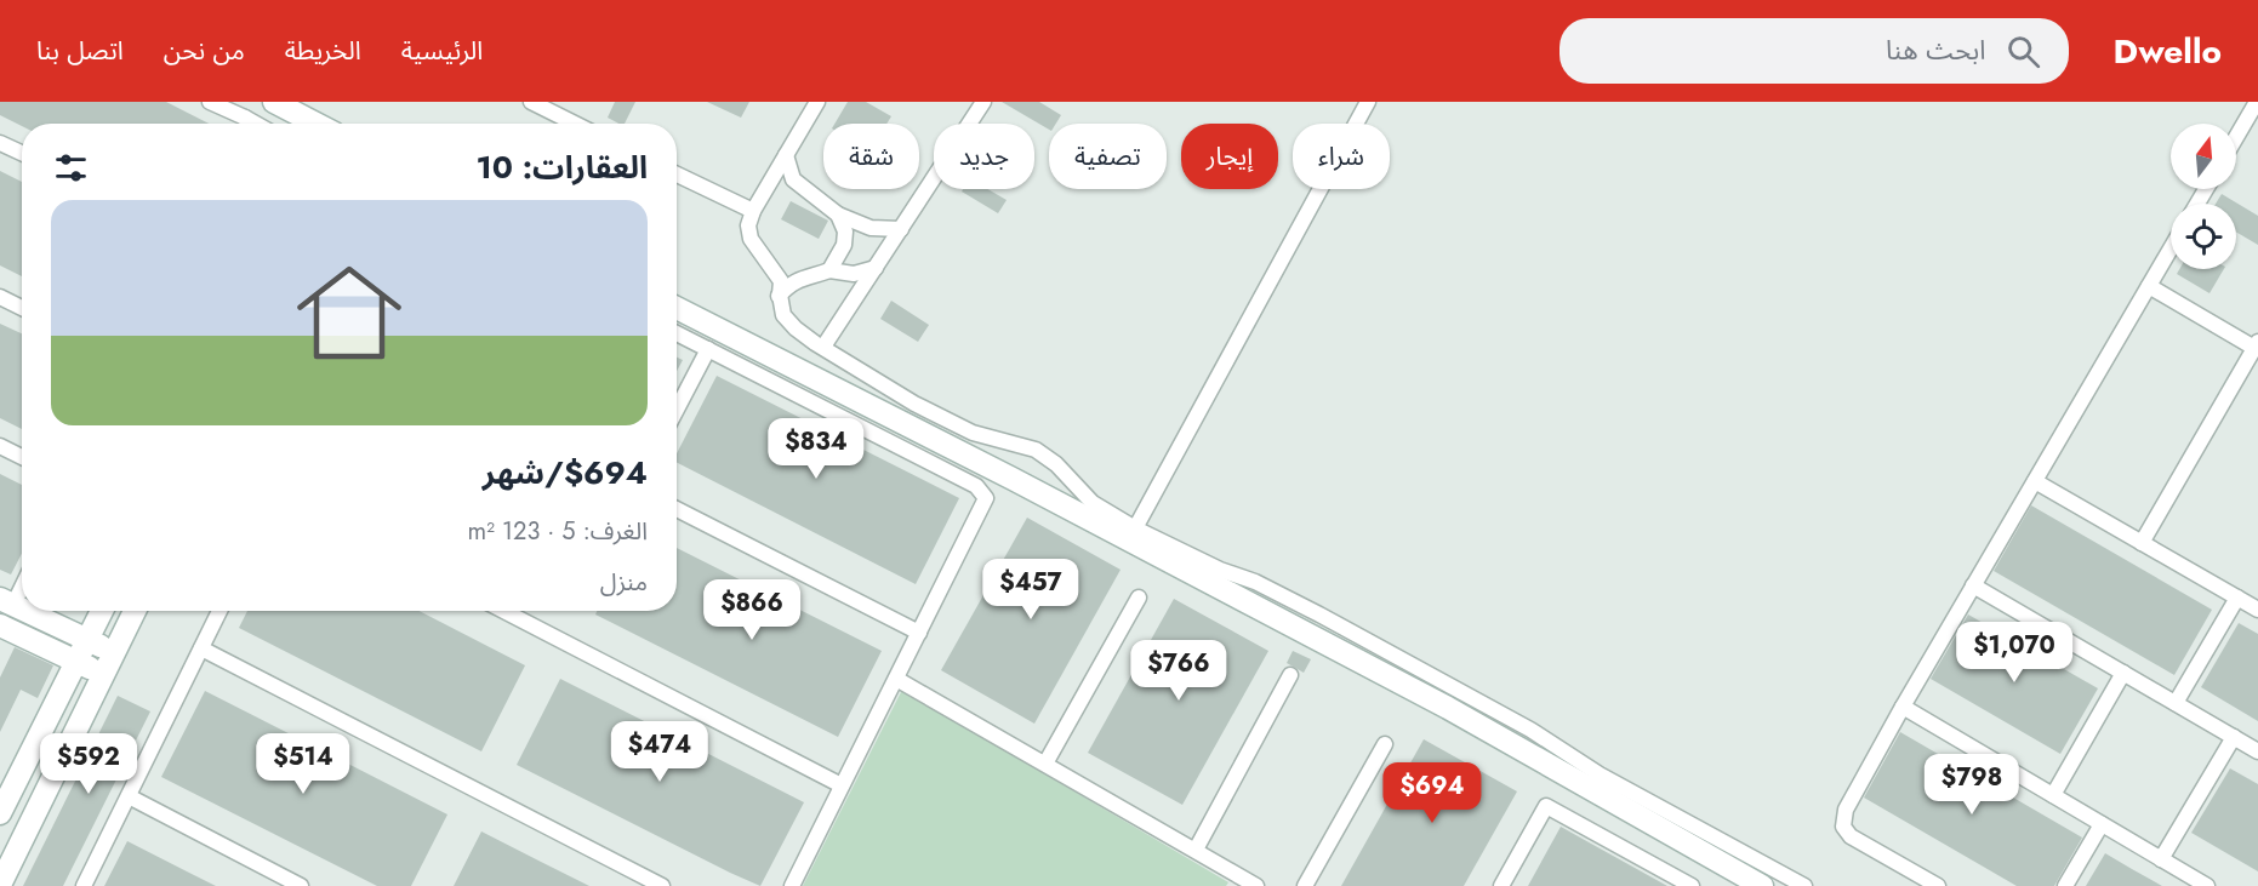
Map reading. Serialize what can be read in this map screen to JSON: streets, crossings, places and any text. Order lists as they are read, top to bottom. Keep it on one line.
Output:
{"north":"top","page":{"header":"Dwello","search":"ابحث هنا","nav":["الرئيسية","الخريطة","من نحن","اتصل بنا"],"chip":["شراء","إيجار","تصفية","جديد","شقة"],"heading":"العقارات: 10","list":[{"name":"$694/شهر","note":"الغرف: 5 · 123 m² · منزل"}],"price":["$834","$457","$866","$1,070","$766","$474","$592","$514","$798","$694"]}}
